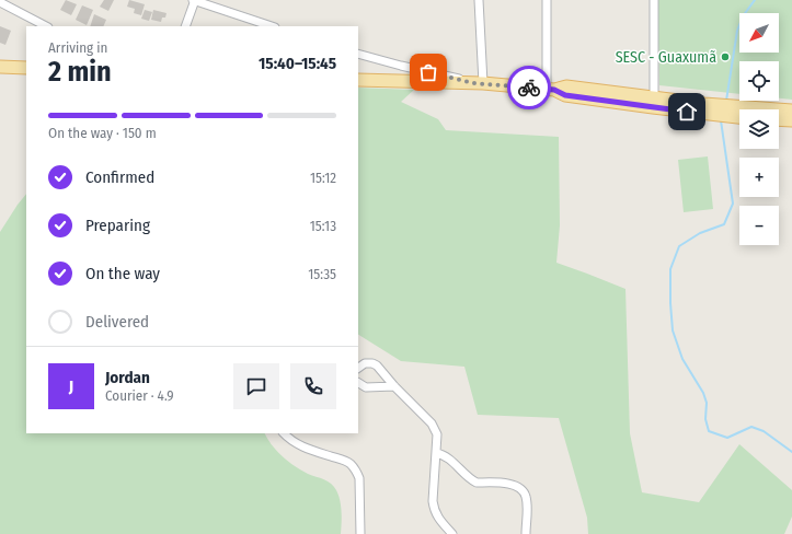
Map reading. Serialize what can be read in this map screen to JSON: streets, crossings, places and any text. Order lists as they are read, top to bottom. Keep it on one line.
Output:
{"places":["SESC - Guaxumã"],"north":"bottom left","page":{"map_buttons":["+","−"],"heading":["2 min","Arriving in","15:40–15:45"],"panel":["Jordan","Courier · 4.9"],"bar":"On the way · 150 m","list":[["Confirmed","15:12"],["Preparing","15:13"],["On the way","15:35"],"Delivered"],"round":"J"}}
